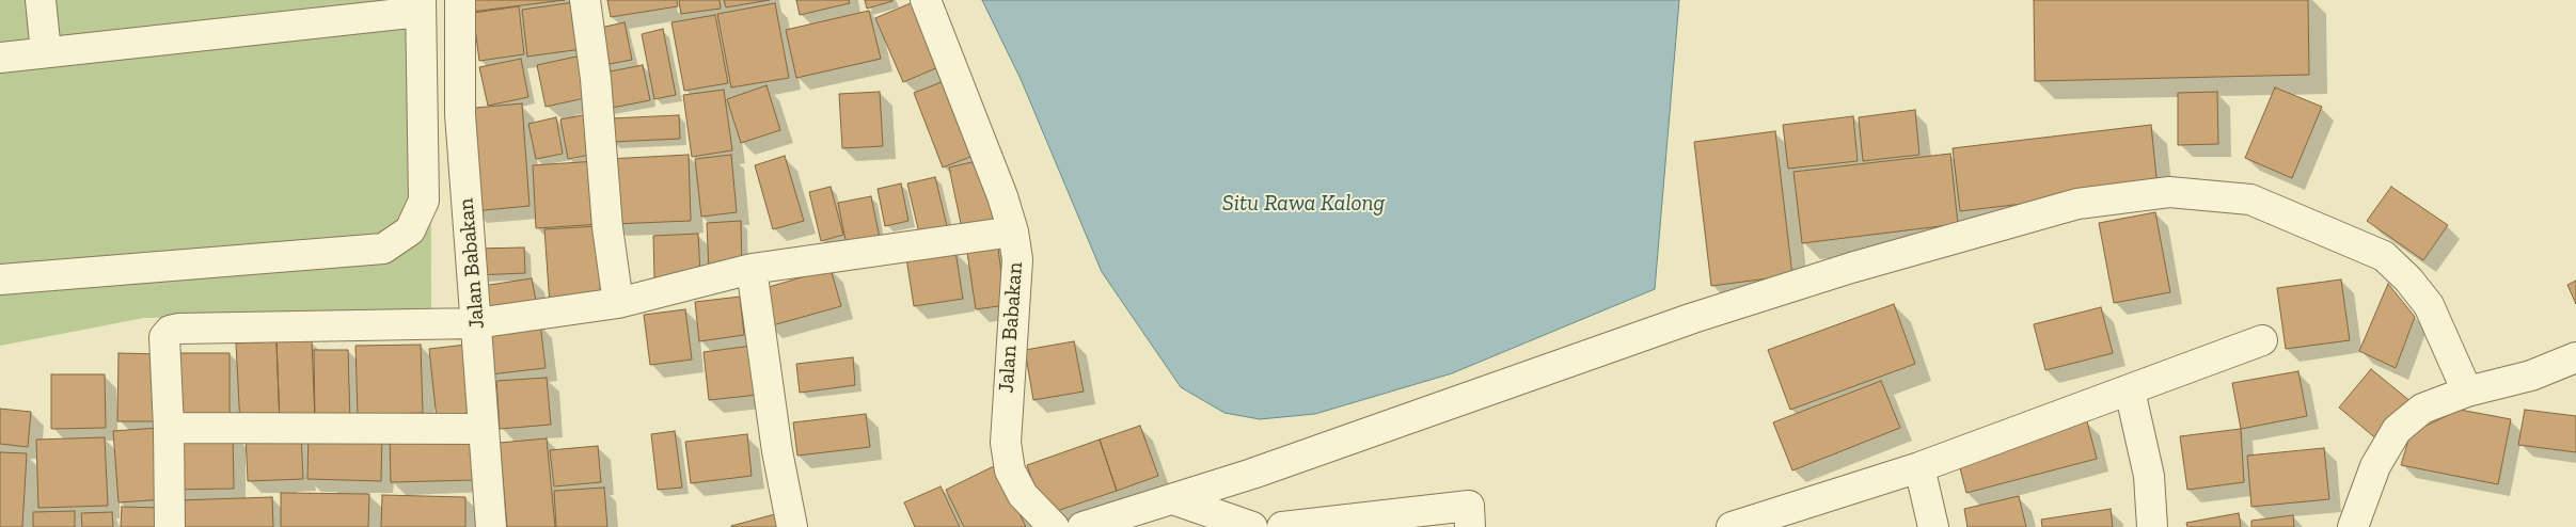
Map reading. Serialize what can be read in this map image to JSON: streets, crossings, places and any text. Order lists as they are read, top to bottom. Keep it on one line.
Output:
{"streets":{"street":["Jalan Babakan"]},"water":["Situ Rawa Kalong"]}
